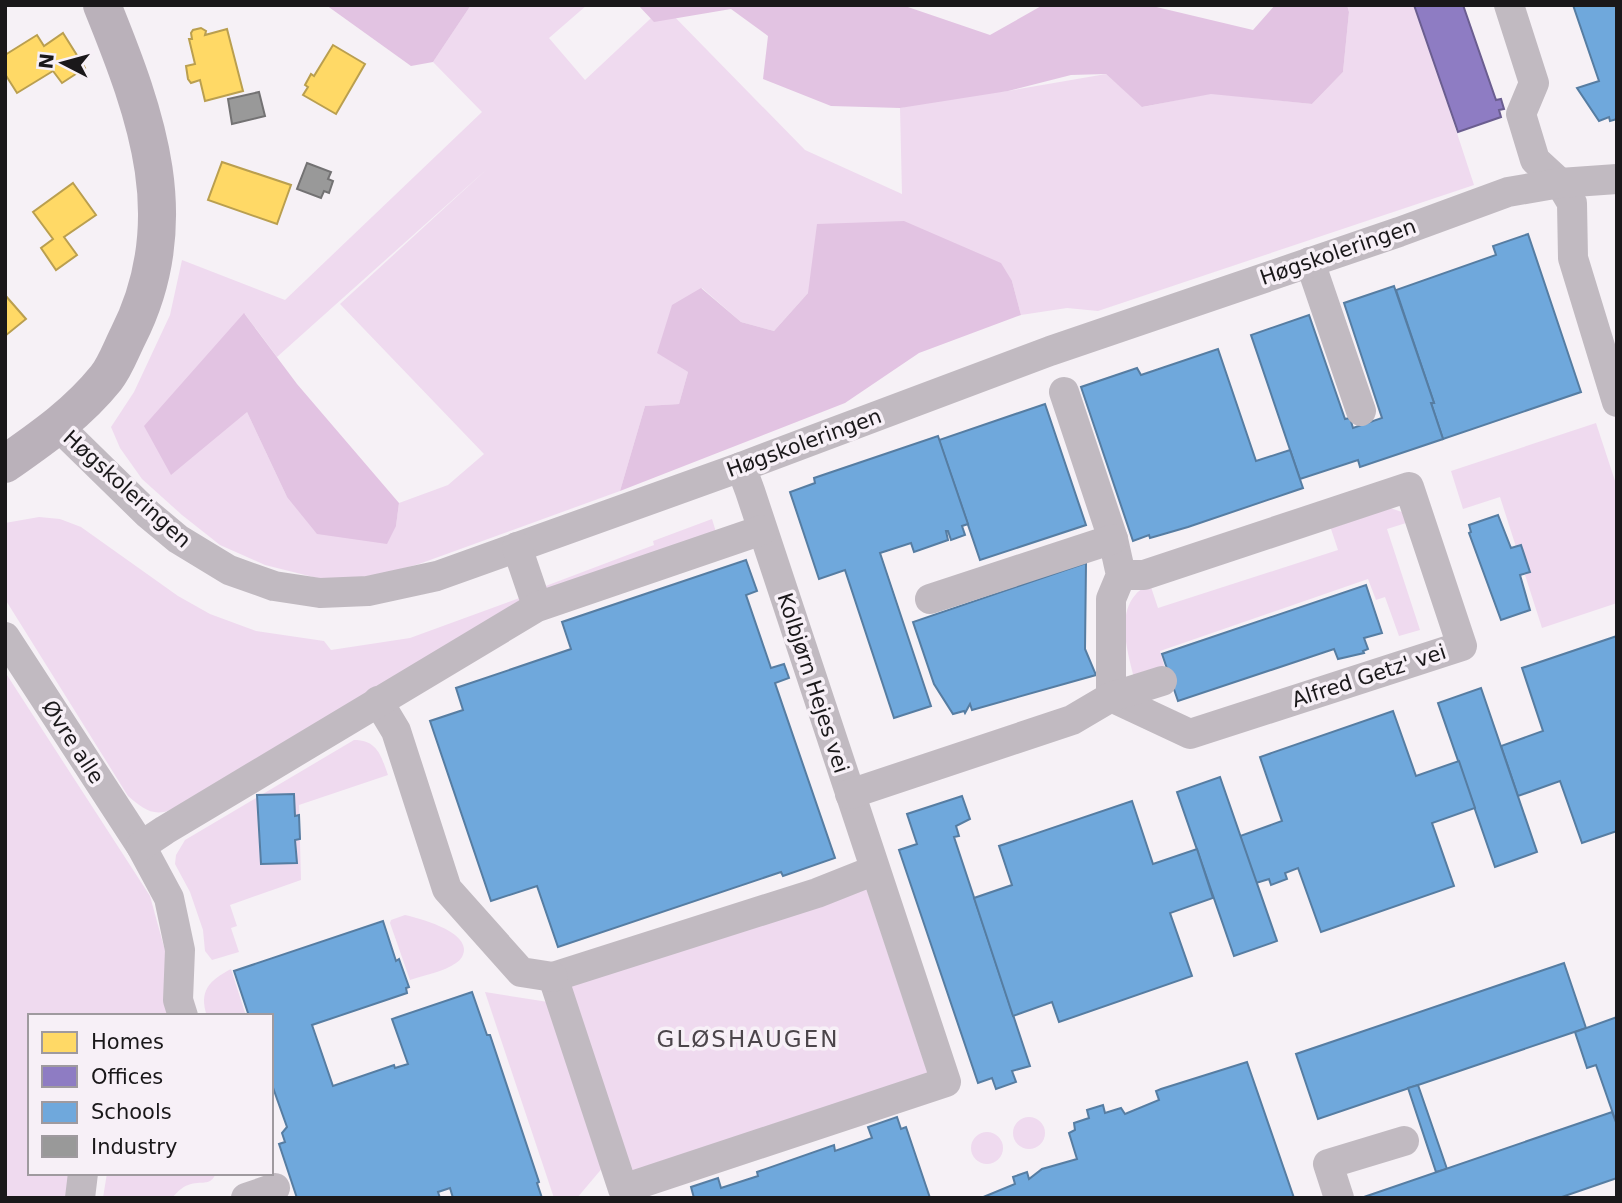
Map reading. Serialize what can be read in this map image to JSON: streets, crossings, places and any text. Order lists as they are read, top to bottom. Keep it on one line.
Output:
{"streets":{"street":["Høgskoleringen","Alfred Getz' vei","Kolbjørn Hejes vei","Øvre alle"]},"crossings":[["Høgskoleringen","Kolbjørn Hejes vei"],["Alfred Getz' vei","Kolbjørn Hejes vei"]],"districts":["GLØSHAUGEN"],"legend":["Homes","Offices","Schools","Industry"],"north":"left"}
